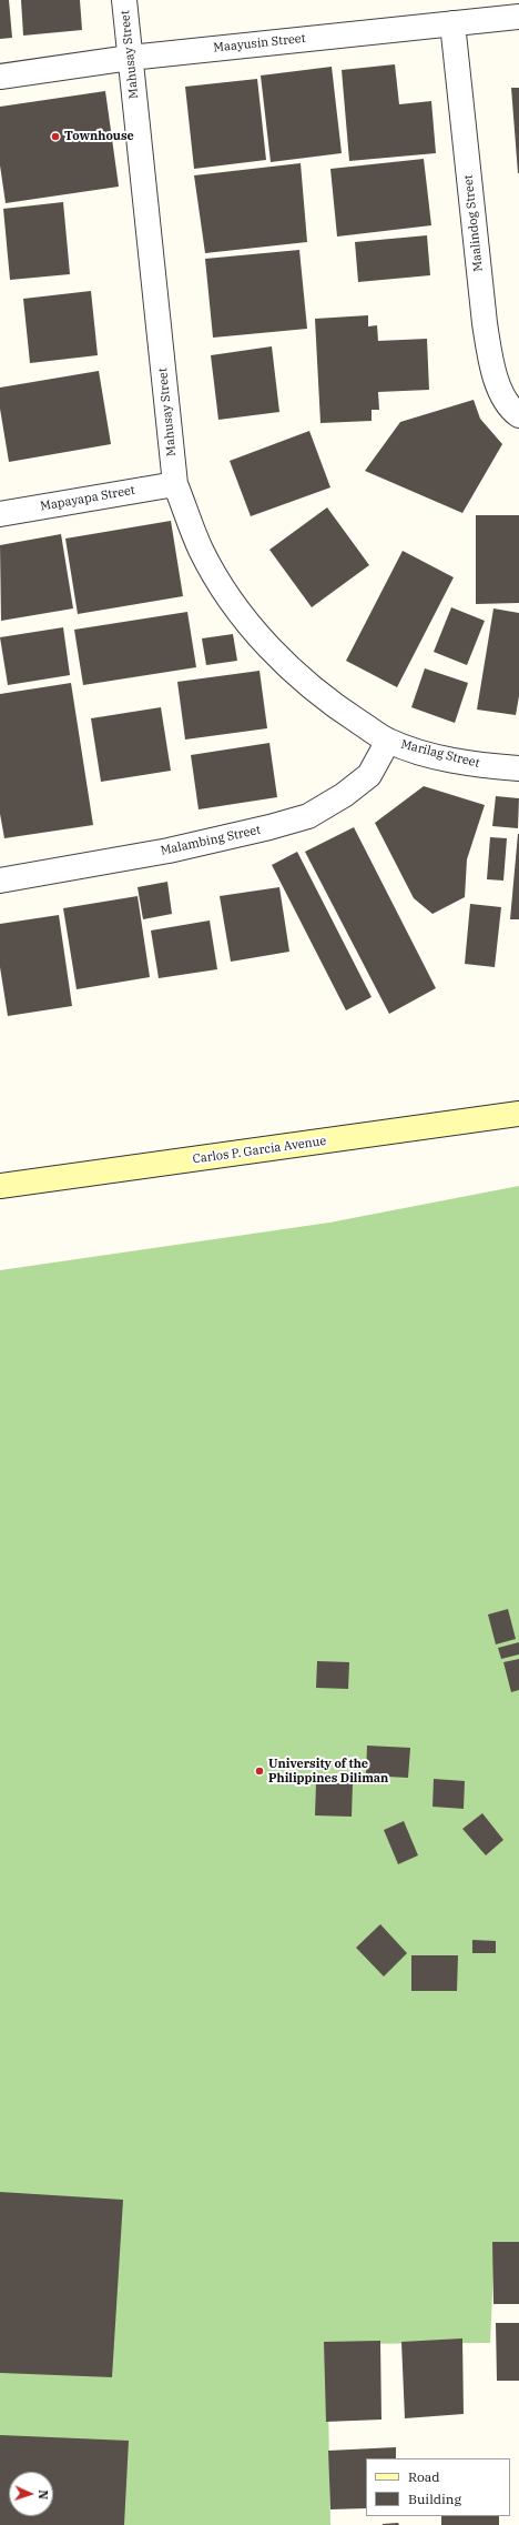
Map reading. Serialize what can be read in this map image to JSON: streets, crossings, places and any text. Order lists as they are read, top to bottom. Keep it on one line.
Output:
{"streets":{"main road":["Carlos P. Garcia Avenue"],"street":["Maayusin Street","Mahusay Street","Maalindog Street","Mapayapa Street","Marilag Street","Malambing Street"]},"crossings":[["Maayusin Street","Mahusay Street"],["Maayusin Street","Maalindog Street"],["Mahusay Street","Mapayapa Street"],["Mahusay Street","Marilag Street"],["Mahusay Street","Malambing Street"],["Marilag Street","Malambing Street"]],"places":["Townhouse","University of the Philippines Diliman"],"legend":["Road","Building"],"north":"right"}
